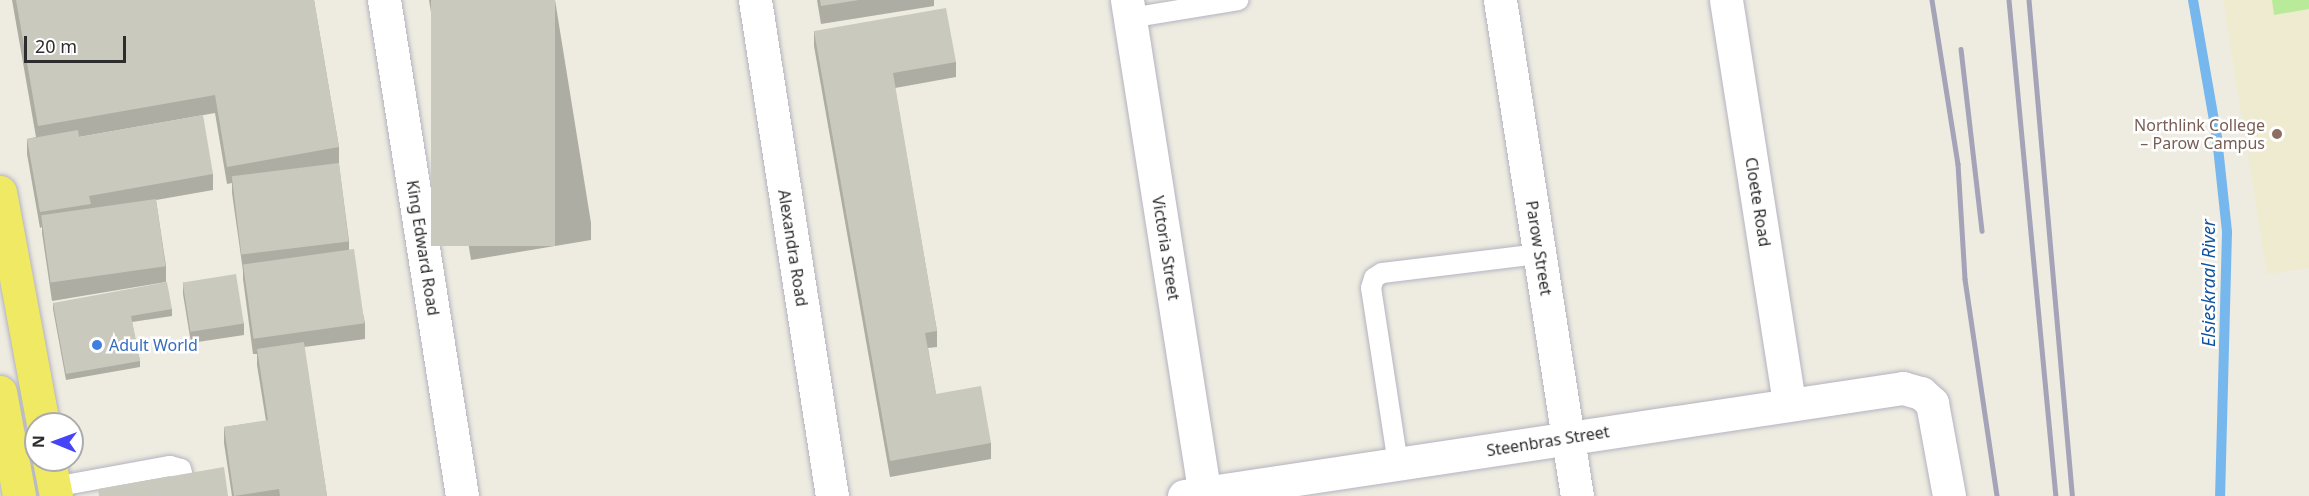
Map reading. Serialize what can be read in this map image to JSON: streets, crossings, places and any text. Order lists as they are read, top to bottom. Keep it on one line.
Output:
{"streets":{"street":["Cloete Road","King Edward Road","Alexandra Road","Victoria Street","Parow Street","Steenbras Street"]},"crossings":[["Cloete Road","Steenbras Street"],["Victoria Street","Steenbras Street"],["Parow Street","Steenbras Street"]],"water":["Elsieskraal River"],"places":["Northlink College – Parow Campus","Adult World"],"scale_bar":"20 m","north":"left"}
